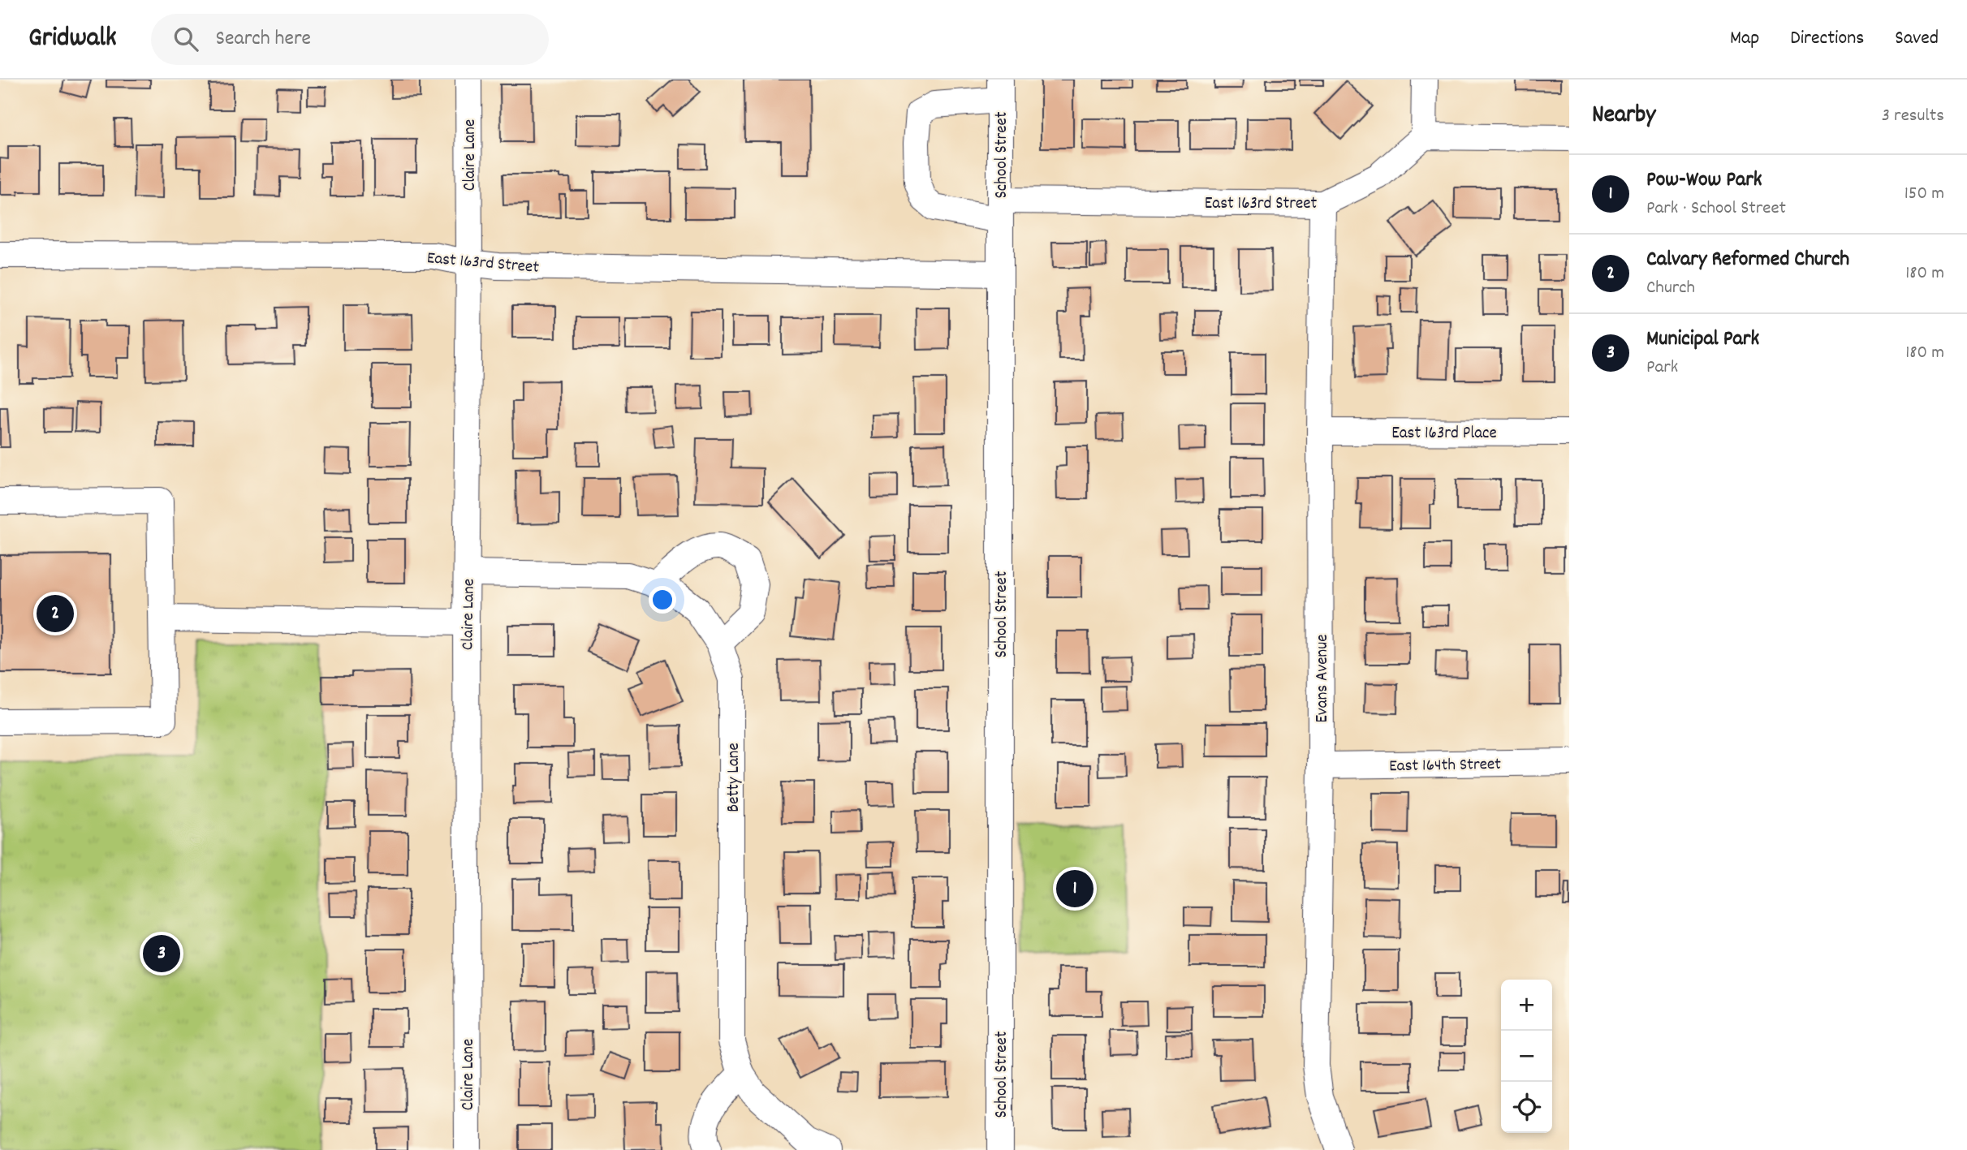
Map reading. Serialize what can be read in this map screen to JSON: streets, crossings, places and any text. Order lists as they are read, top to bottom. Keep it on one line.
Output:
{"streets":{"street":["Claire Lane","School Street","East 163rd Street","East 163rd Place","Evans Avenue","East 164th Street","Betty Lane"]},"crossings":[["Claire Lane","East 163rd Street"],["Claire Lane","Betty Lane"],["School Street","East 163rd Street"],["East 163rd Street","Evans Avenue"],["East 163rd Place","Evans Avenue"],["Evans Avenue","East 164th Street"]],"page":{"header":"Gridwalk","search":"Search here","nav":["Map","Directions","Saved"],"heading":["Nearby","3 results"],"list":[{"mark":"1","name":"Pow-Wow Park","note":"Park · School Street","value":"150 m"},{"mark":"2","name":"Calvary Reformed Church","note":"Church","value":"180 m"},{"mark":"3","name":"Municipal Park","note":"Park","value":"180 m"}],"pins":["2","1","3"],"map_buttons":["+","−"]}}
